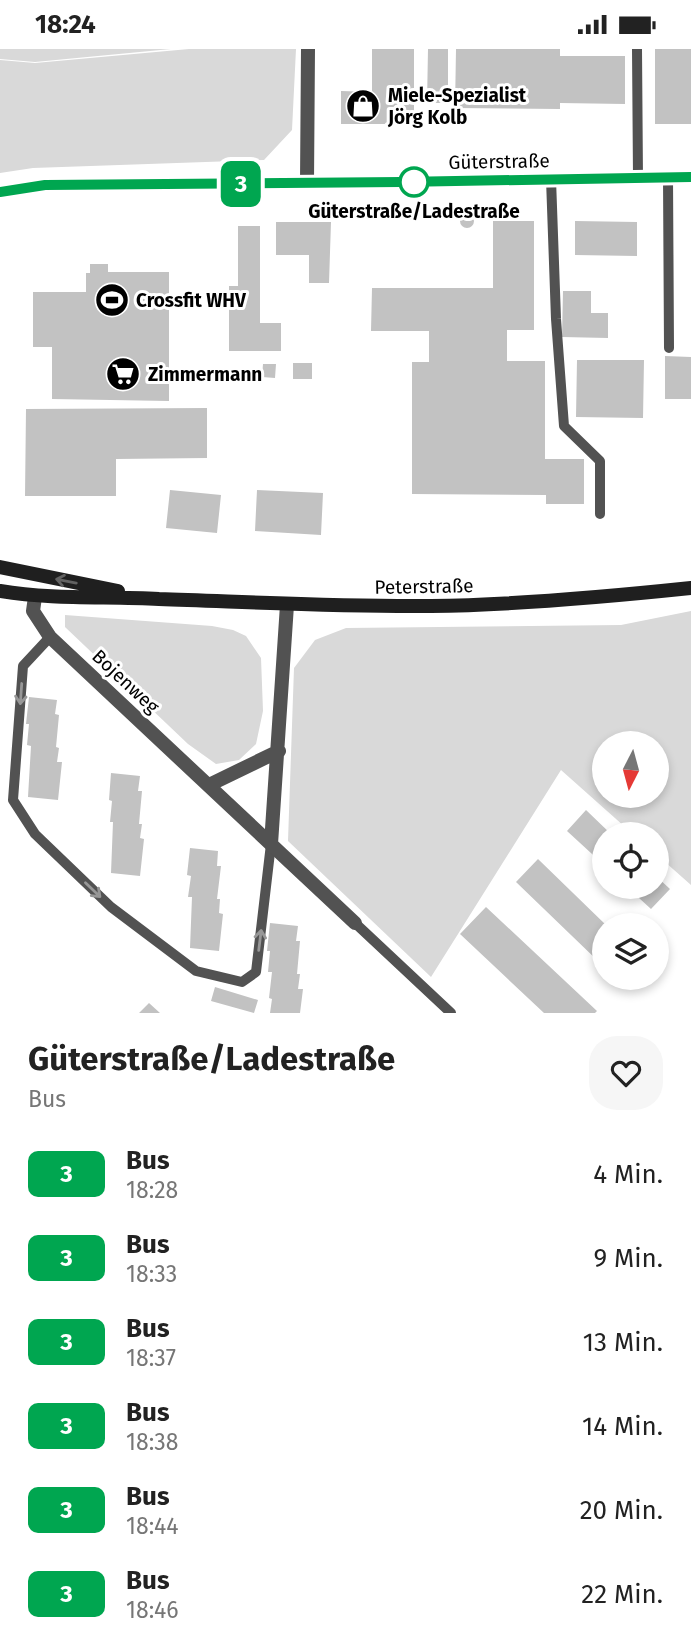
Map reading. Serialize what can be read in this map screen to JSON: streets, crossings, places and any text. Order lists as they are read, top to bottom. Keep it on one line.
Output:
{"streets":{"main road":["Peterstraße"],"street":["Güterstraße","Bojenweg"]},"crossings":[["Peterstraße","Bojenweg"]],"places":{"shop":["Miele-Spezialist Jörg Kolb"],"other":["Güterstraße/Ladestraße"],"sports":["Crossfit WHV"],"supermarket":["Zimmermann"]},"lines":["bus line 3"],"north":"bottom","page":{"status":"18:24","on_map":"3","heading":["Güterstraße/Ladestraße","Bus"],"list":[{"mark":"3","name":"Bus","note":"18:28","value":"4 Min."},{"mark":"3","name":"Bus","note":"18:33","value":"9 Min."},{"mark":"3","name":"Bus","note":"18:37","value":"13 Min."},{"mark":"3","name":"Bus","note":"18:38","value":"14 Min."},{"mark":"3","name":"Bus","note":"18:44","value":"20 Min."},{"mark":"3","name":"Bus","note":"18:46","value":"22 Min."}]}}
